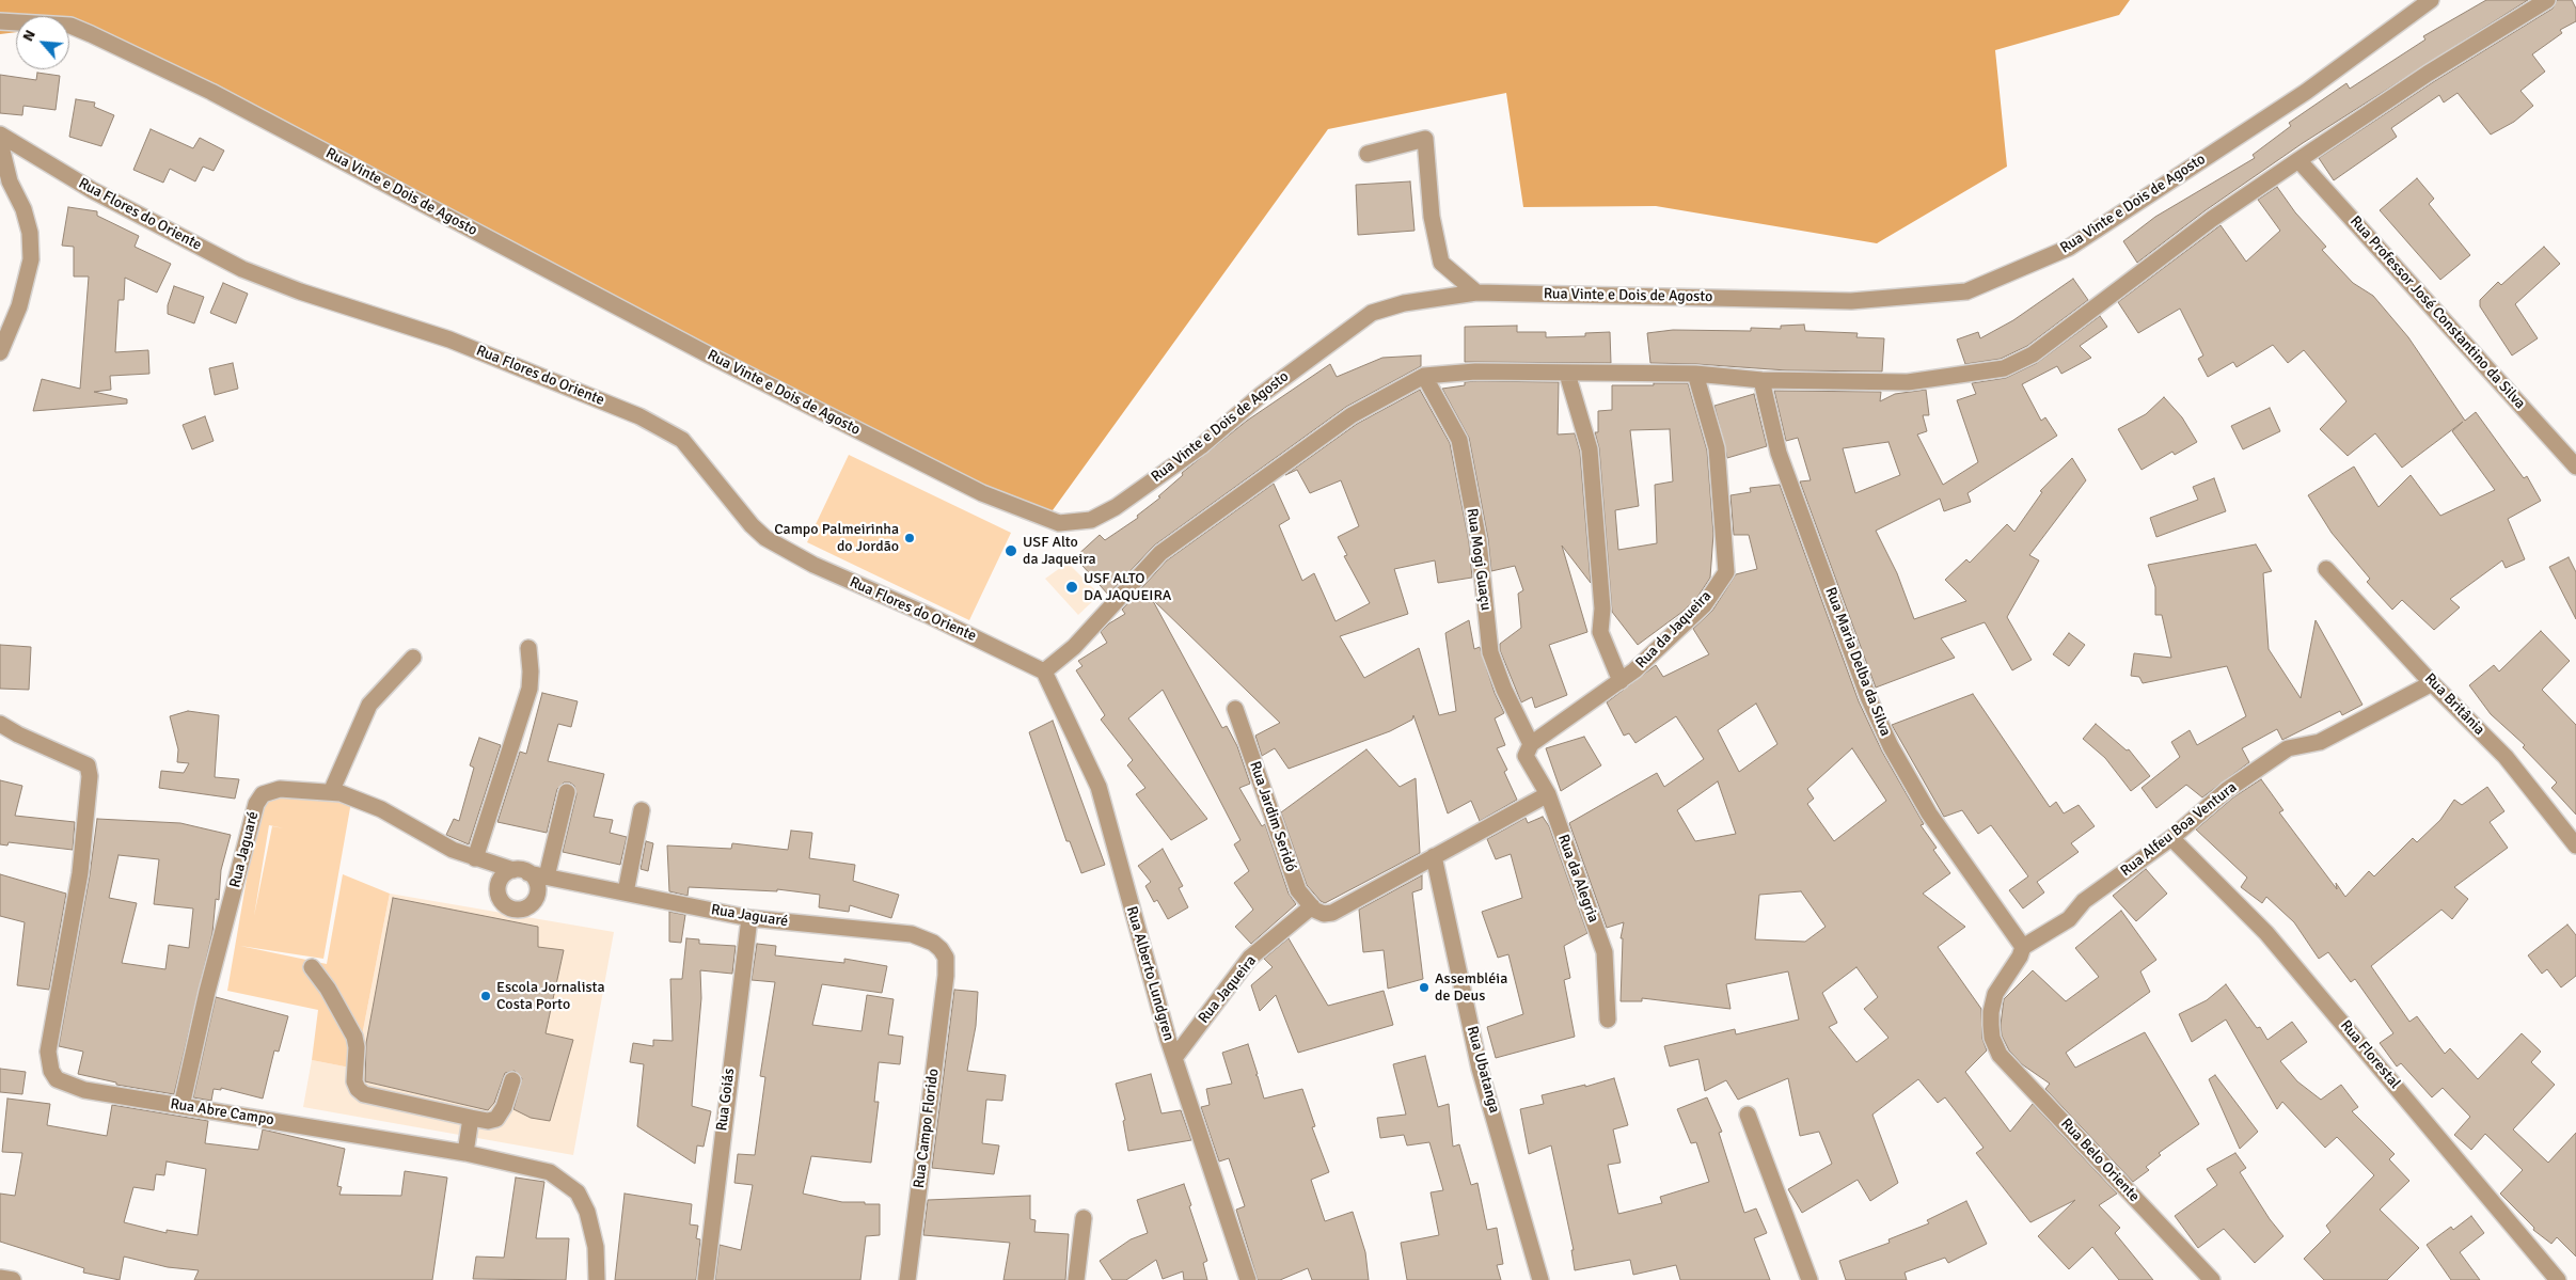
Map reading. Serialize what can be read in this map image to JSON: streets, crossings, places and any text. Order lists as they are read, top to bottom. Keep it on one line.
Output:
{"streets":{"street":["Rua Vinte e Dois de Agosto","Rua Flores do Oriente","Rua Professor José Constantino da Silva","Rua Mogi Guaçu","Rua da Jaqueira","Rua Maria Delba da Silva","Rua Britânia","Rua Jardim Seridó","Rua Alfeu Boa Ventura","Rua Jaguaré","Rua da Alegria","Rua Alberto Lundgren","Rua Jaqueira","Rua Florestal","Rua Ubatanga","Rua Goiás","Rua Abre Campo","Rua Campo Florido","Rua Belo Oriente"]},"crossings":[["Rua Flores do Oriente","Rua Alberto Lundgren"],["Rua Mogi Guaçu","Rua da Jaqueira"],["Rua Mogi Guaçu","Rua da Alegria"],["Rua da Jaqueira","Rua da Alegria"],["Rua Maria Delba da Silva","Rua Alfeu Boa Ventura"],["Rua Maria Delba da Silva","Rua Belo Oriente"],["Rua Britânia","Rua Alfeu Boa Ventura"],["Rua Jardim Seridó","Rua Jaqueira"],["Rua Alfeu Boa Ventura","Rua Florestal"],["Rua Alfeu Boa Ventura","Rua Belo Oriente"],["Rua Jaguaré","Rua Goiás"],["Rua Jaguaré","Rua Abre Campo"],["Rua Jaguaré","Rua Campo Florido"],["Rua Alberto Lundgren","Rua Jaqueira"]],"places":["Campo Palmeirinha do Jordão","USF Alto da Jaqueira","USF ALTO DA JAQUEIRA","Assembléia de Deus","Escola Jornalista Costa Porto"],"north":"top left"}
